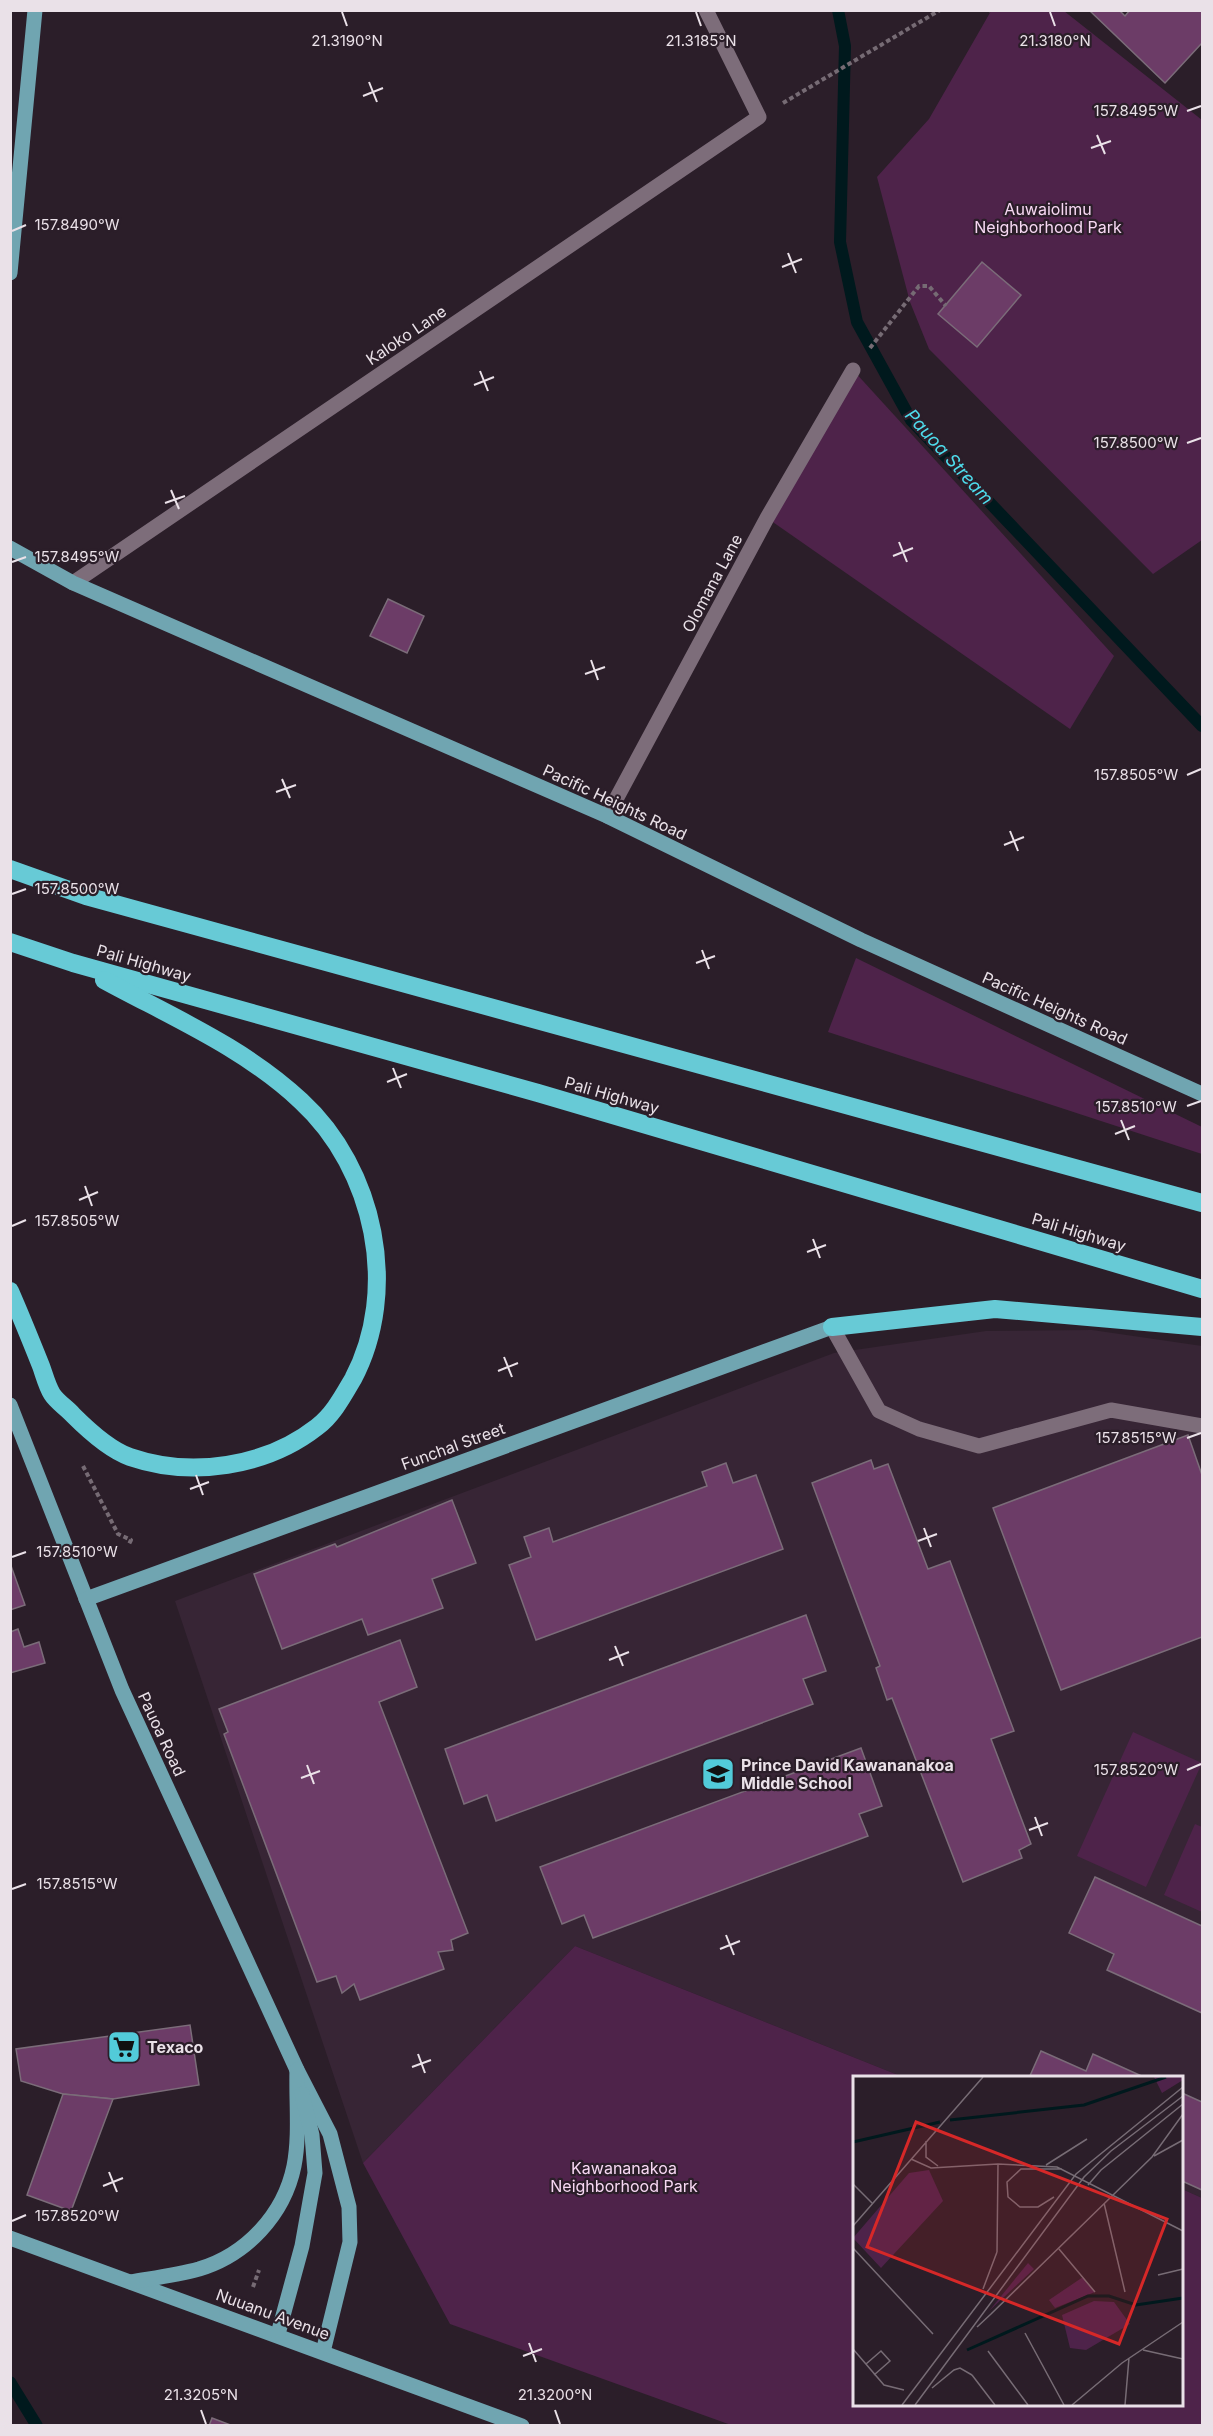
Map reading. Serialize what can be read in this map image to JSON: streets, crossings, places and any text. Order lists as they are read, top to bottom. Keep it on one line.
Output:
{"streets":{"highway":["Pali Highway"],"main road":["Pacific Heights Road","Funchal Street","Pauoa Road","Nuuanu Avenue"],"street":["Kaloko Lane","Olomana Lane"]},"crossings":[["Kaloko Lane","Pacific Heights Road"],["Olomana Lane","Pacific Heights Road"],["Funchal Street","Pauoa Road"]],"water":["Pauoa Stream"],"parks":["Auwaiolimu Neighborhood Park","Kawananakoa Neighborhood Park"],"places":{"school or university":["Prince David Kawananakoa Middle School"],"supermarket":["Texaco"]},"coordinates":["21.3190°N","21.3185°N","21.3180°N","157.8495°W","157.8490°W","157.8500°W","157.8505°W","157.8510°W","157.8515°W","157.8520°W","21.3205°N","21.3200°N"]}
